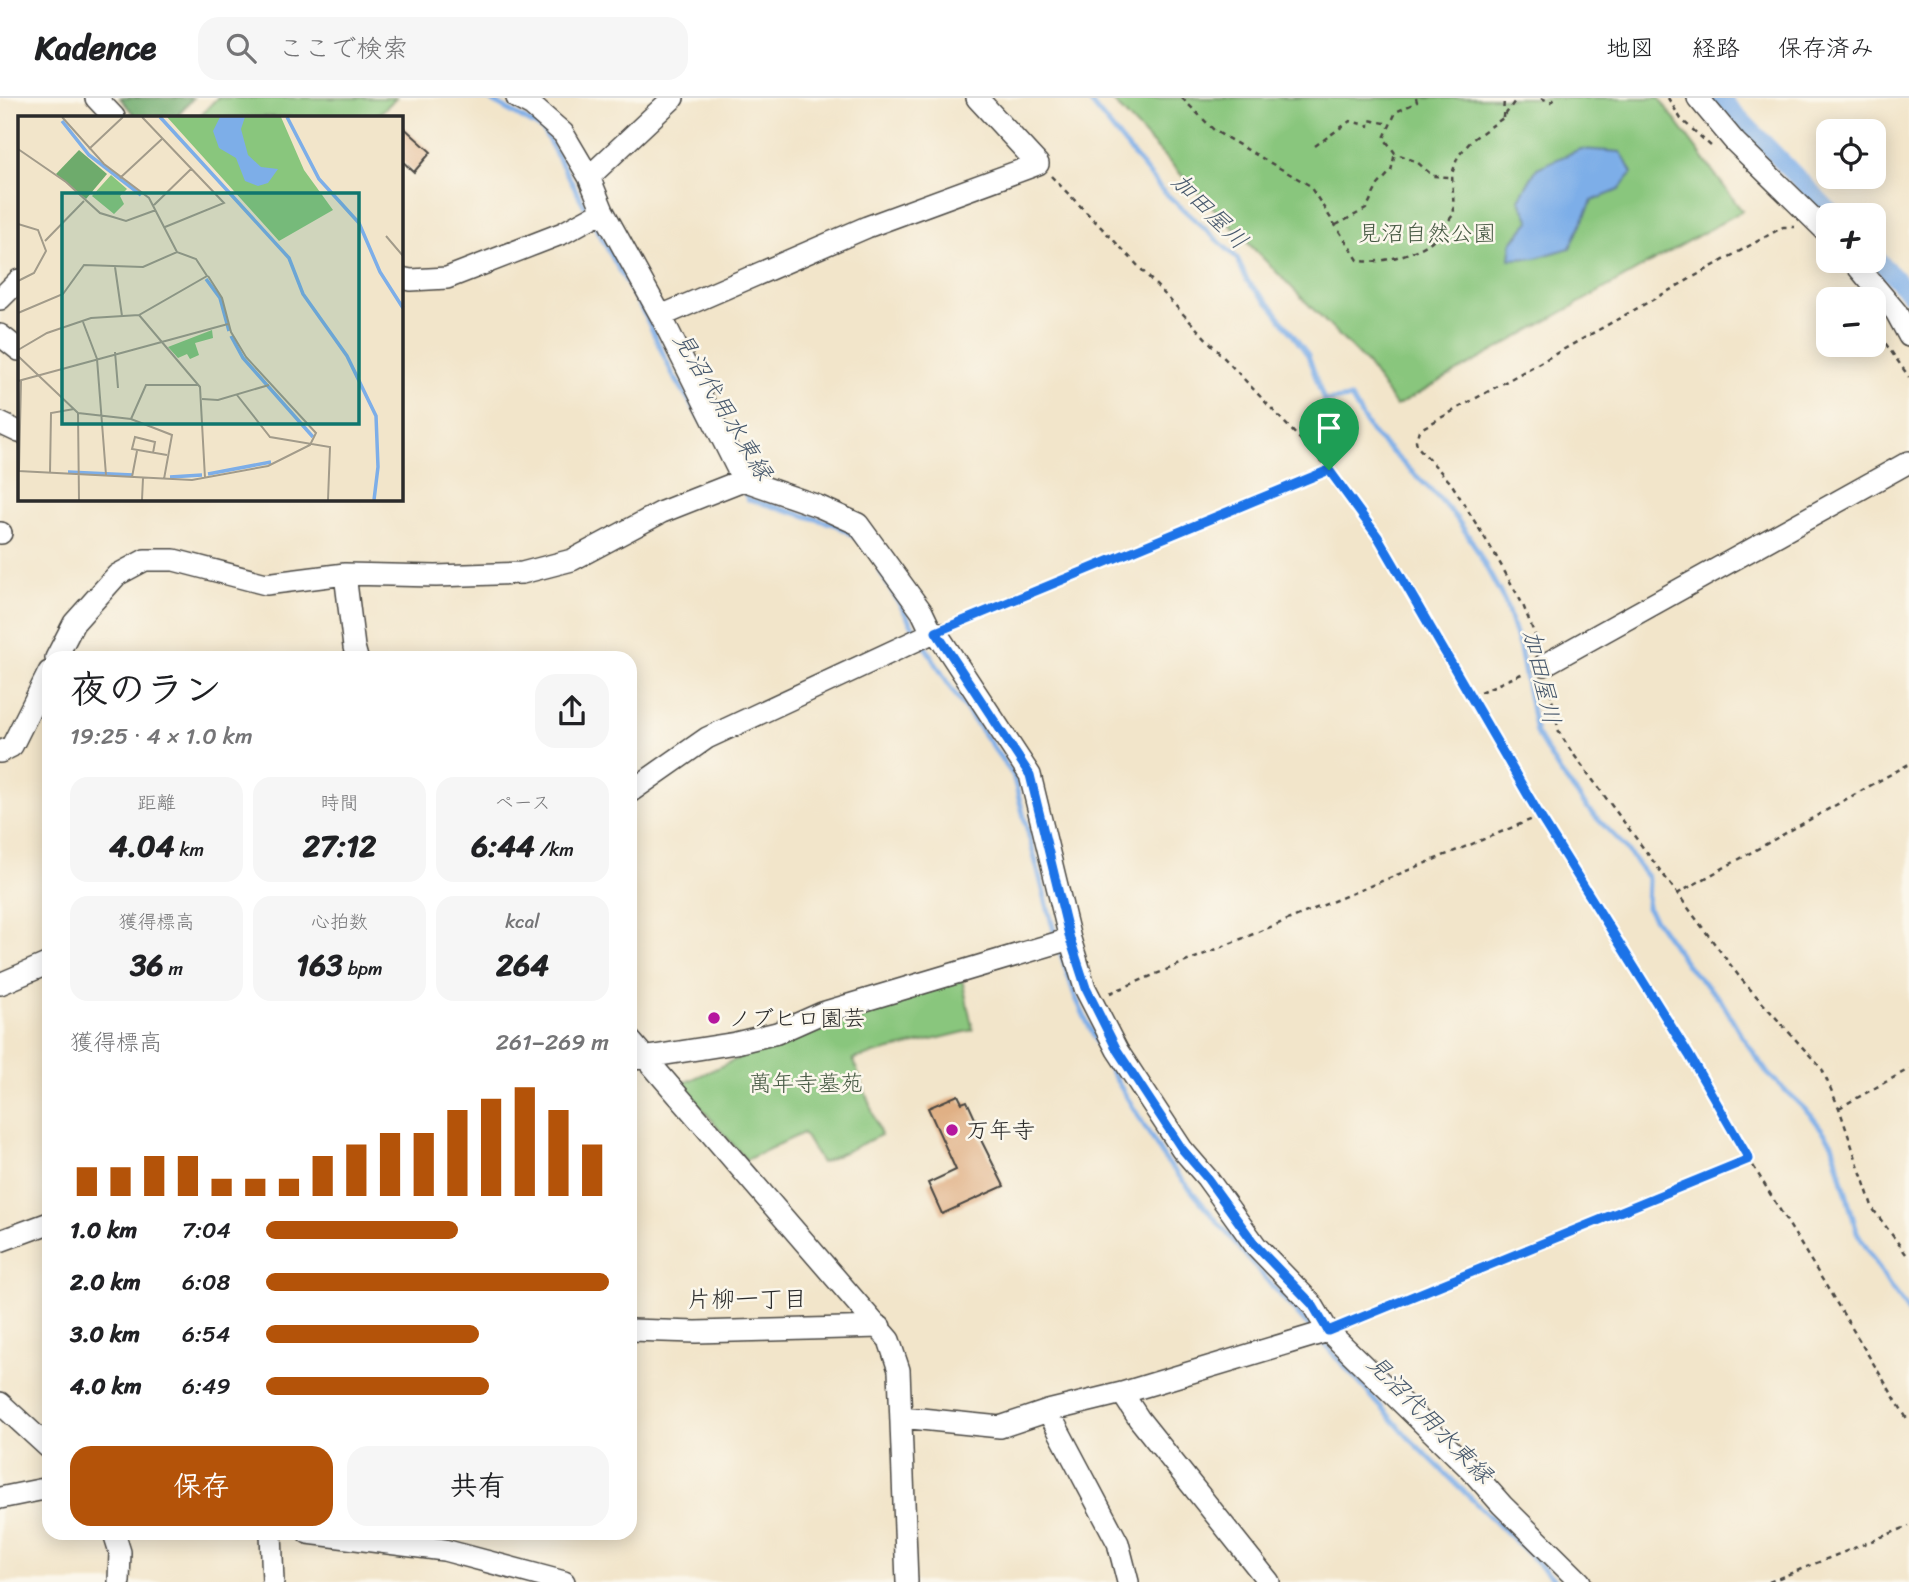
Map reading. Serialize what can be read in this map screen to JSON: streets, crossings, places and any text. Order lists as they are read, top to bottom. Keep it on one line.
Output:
{"districts":["片柳一丁目"],"water":["加田屋川","見沼代用水東縁"],"parks":["見沼自然公園","萬年寺墓苑"],"places":["ノブヒロ園芸","万年寺"],"page":{"header":"Kadence","search":"ここで検索","nav":["地図","経路","保存済み"],"map_buttons":["+","−"],"heading":["夜のラン","19:25 · 4 × 1.0 km"],"stats":[["距離","4.04 km"],["時間","27:12"],["ペース","6:44 /km"],["獲得標高","36 m"],["心拍数","163 bpm"],["kcal","264"]],"chart":["獲得標高","261–269 m"],"list":[{"name":"1.0 km","note":"7:04"},{"name":"2.0 km","note":"6:08"},{"name":"3.0 km","note":"6:54"},{"name":"4.0 km","note":"6:49"}],"buttons":["保存","共有"]}}
